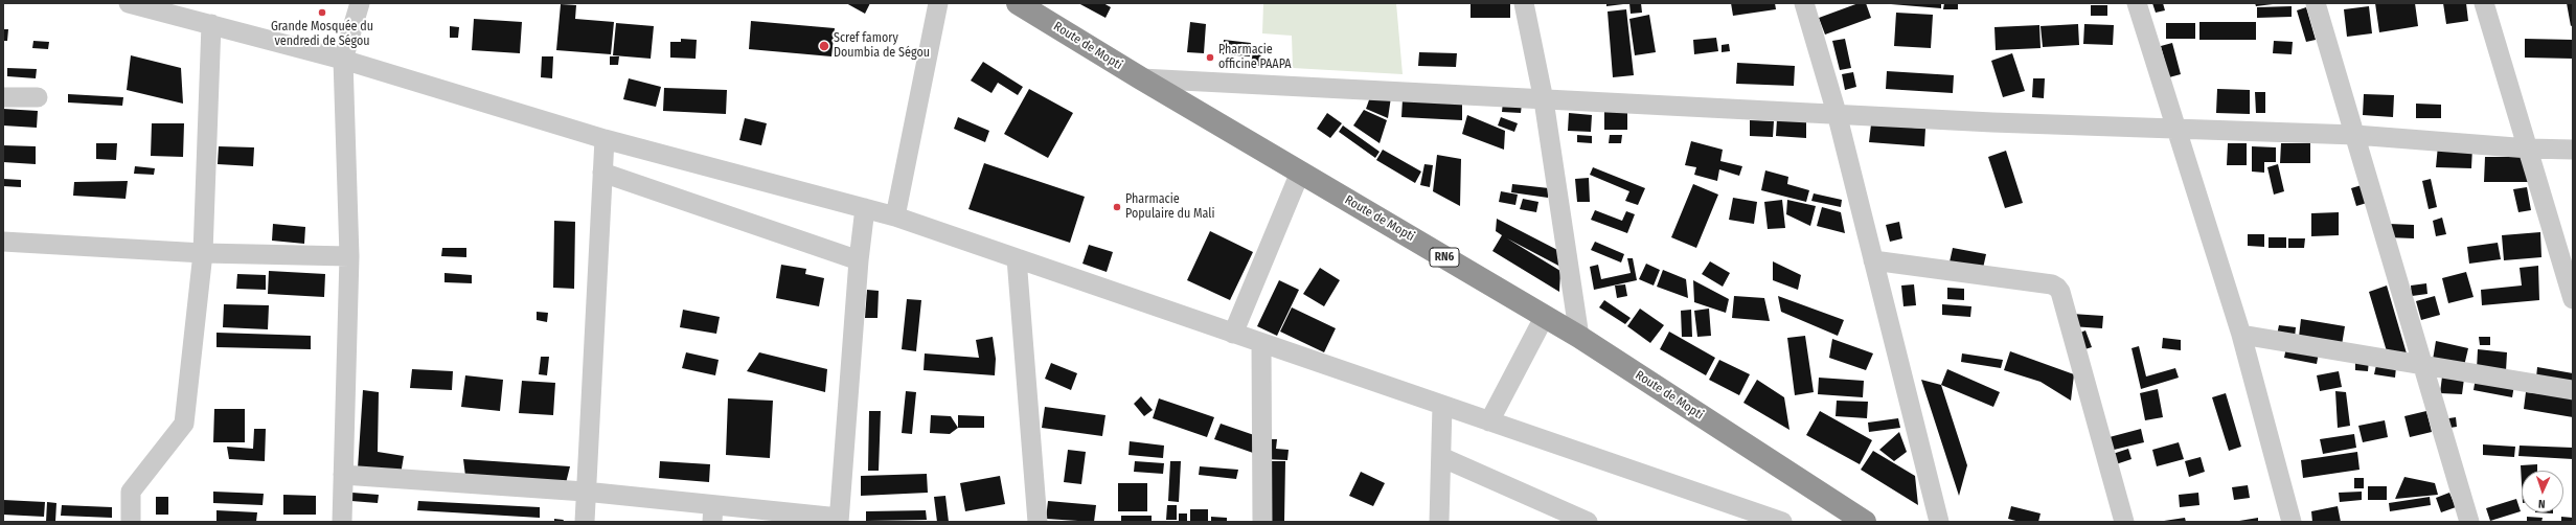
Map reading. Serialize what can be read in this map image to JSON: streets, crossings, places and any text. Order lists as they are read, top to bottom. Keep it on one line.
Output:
{"streets":{"highway":["Route de Mopti","RN6"]},"places":["Grande Mosquée du vendredi de Ségou","Scref famory Doumbia de Ségou","Pharmacie officine PAAPA","Pharmacie Populaire du Mali"],"north":"bottom"}
